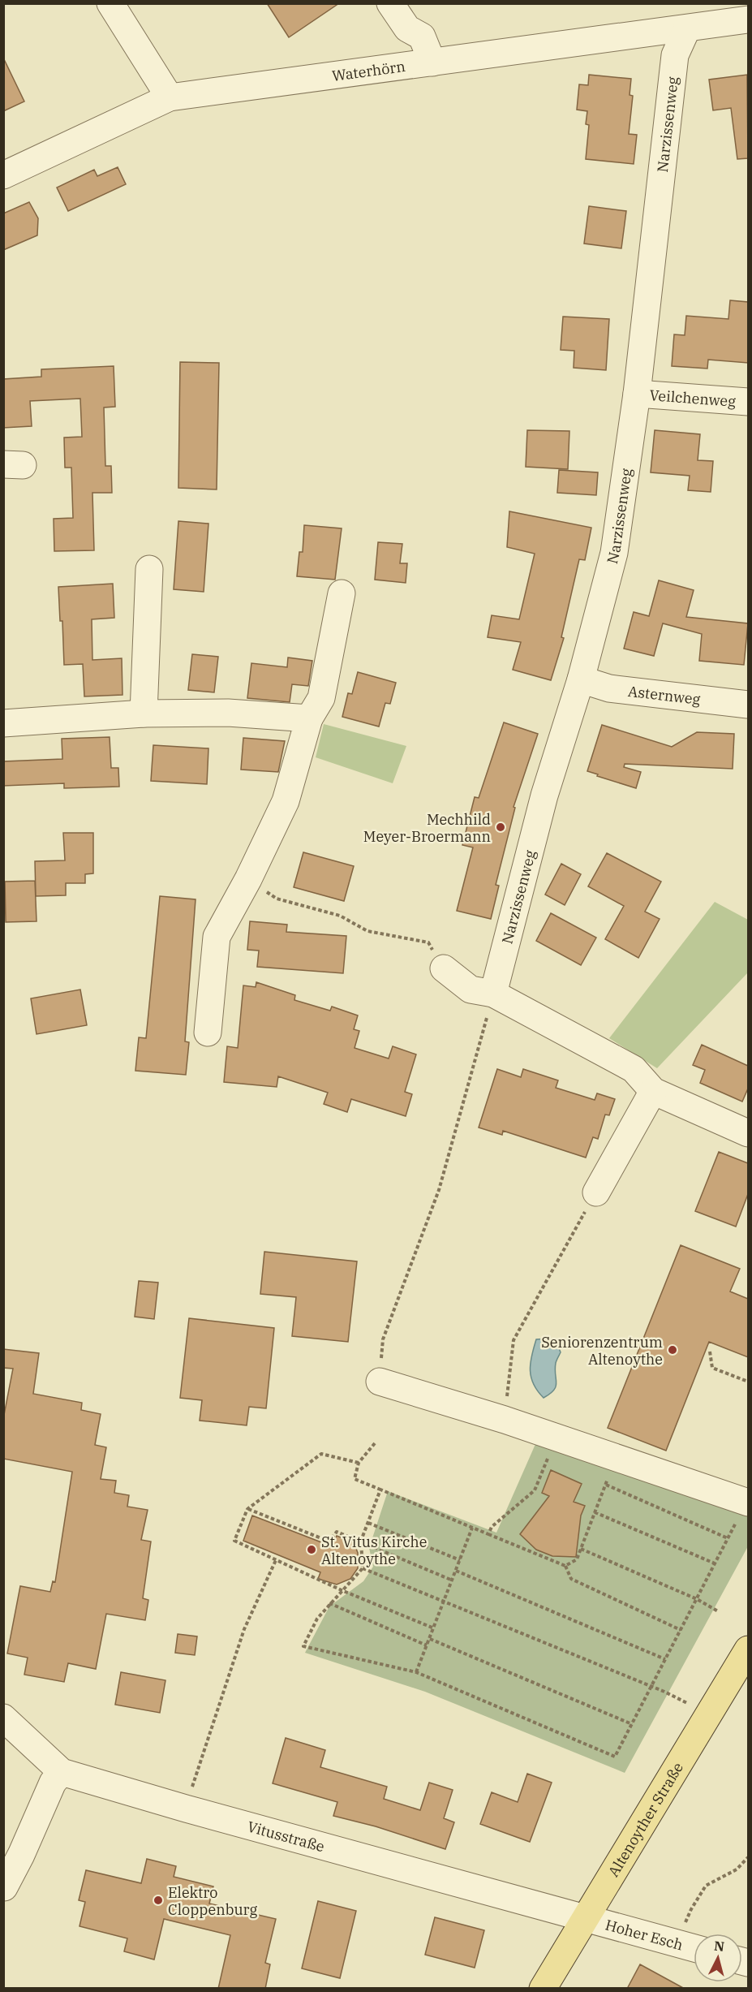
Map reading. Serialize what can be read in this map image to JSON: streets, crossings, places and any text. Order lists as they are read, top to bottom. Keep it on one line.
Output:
{"streets":{"main road":["Altenoyther Straße"],"street":["Waterhörn","Narzissenweg","Veilchenweg","Asternweg","Vitusstraße","Hoher Esch"]},"crossings":[["Waterhörn","Narzissenweg"],["Narzissenweg","Veilchenweg"],["Narzissenweg","Asternweg"],["Altenoyther Straße","Vitusstraße"],["Altenoyther Straße","Hoher Esch"],["Vitusstraße","Hoher Esch"]],"places":["Mechhild Meyer-Broermann","Seniorenzentrum Altenoythe","St. Vitus Kirche Altenoythe","Elektro Cloppenburg"],"north":"top"}
